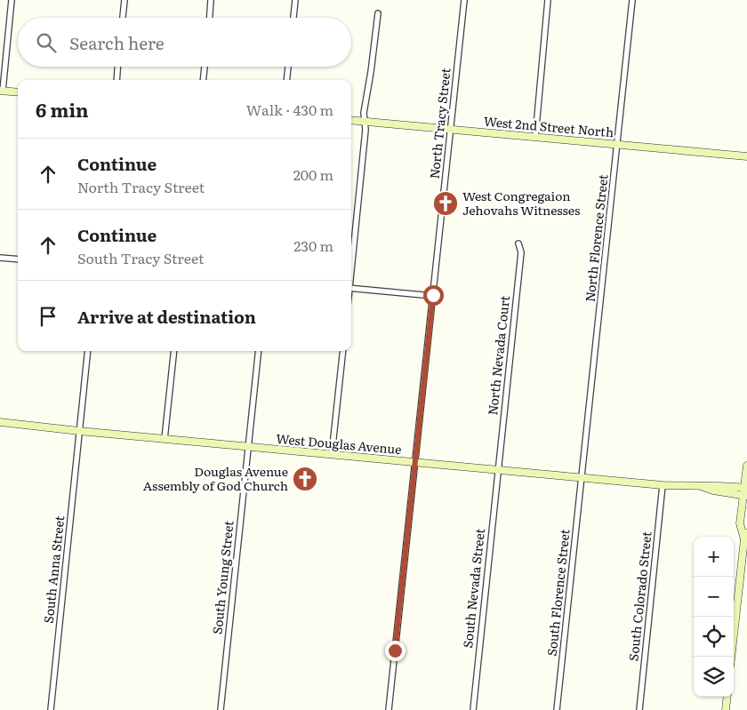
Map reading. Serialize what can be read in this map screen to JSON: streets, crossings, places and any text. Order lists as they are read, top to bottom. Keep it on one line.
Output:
{"streets":{"street":["North Tracy Street","West 2nd Street North","North Florence Street","North Nevada Court","West Douglas Avenue","South Anna Street","South Young Street","South Nevada Street","South Florence Street","South Colorado Street"]},"crossings":[["North Tracy Street","West 2nd Street North"],["North Tracy Street","West Douglas Avenue"],["West 2nd Street North","North Florence Street"],["North Florence Street","West Douglas Avenue"],["North Florence Street","South Florence Street"],["North Nevada Court","West Douglas Avenue"],["North Nevada Court","South Nevada Street"],["West Douglas Avenue","South Anna Street"],["West Douglas Avenue","South Young Street"],["West Douglas Avenue","South Nevada Street"],["West Douglas Avenue","South Florence Street"],["West Douglas Avenue","South Colorado Street"]],"places":{"church":["West Congregaion Jehovahs Witnesses","Douglas Avenue Assembly of God Church"]},"page":{"search":"Search here","heading":["6 min","Walk · 430 m"],"list":[["Continue","North Tracy Street","200 m"],["Continue","South Tracy Street","230 m"],"Arrive at destination"],"map_buttons":["+","−"]}}
